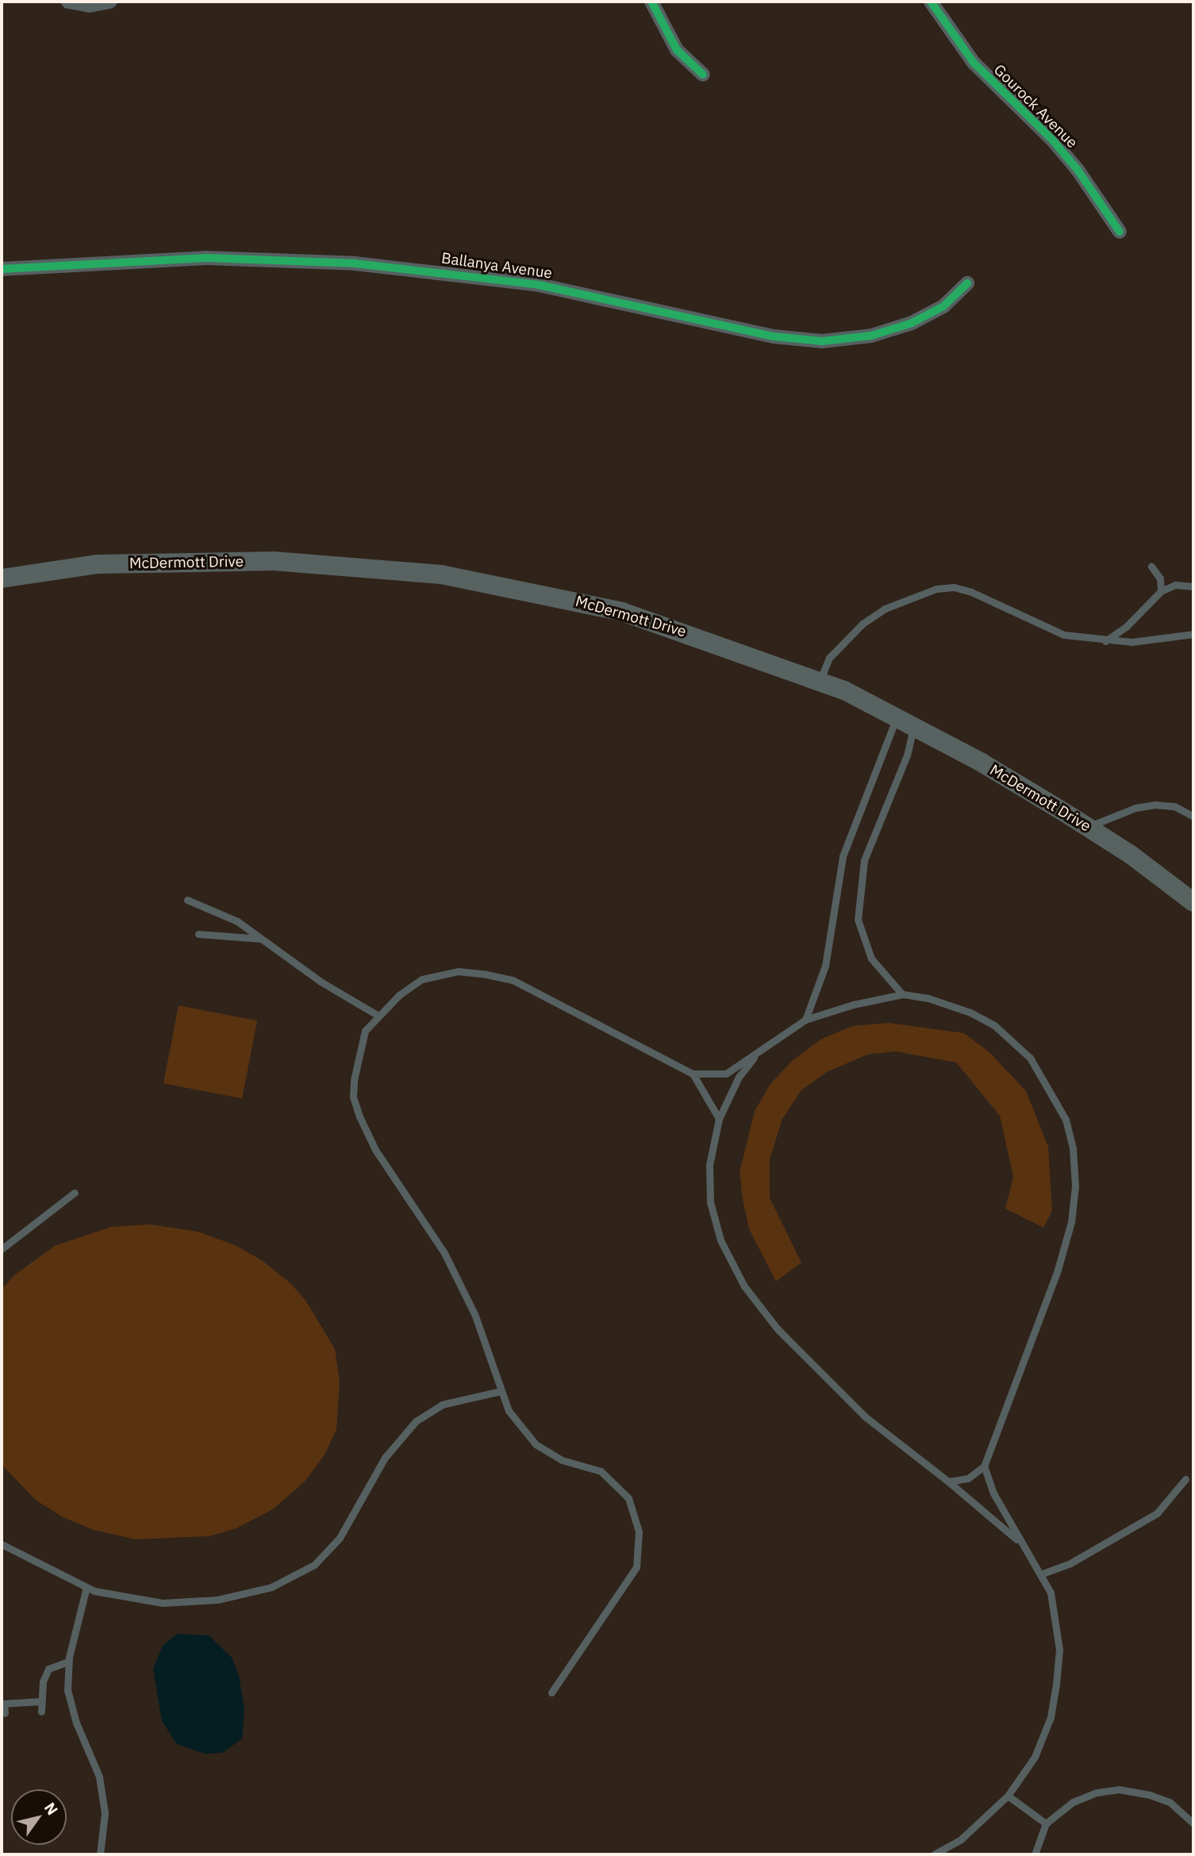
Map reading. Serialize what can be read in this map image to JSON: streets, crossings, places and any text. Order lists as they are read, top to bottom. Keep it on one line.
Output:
{"streets":{"main road":["McDermott Drive"],"street":["Gourock Avenue","Ballanya Avenue"]},"north":"top right"}
